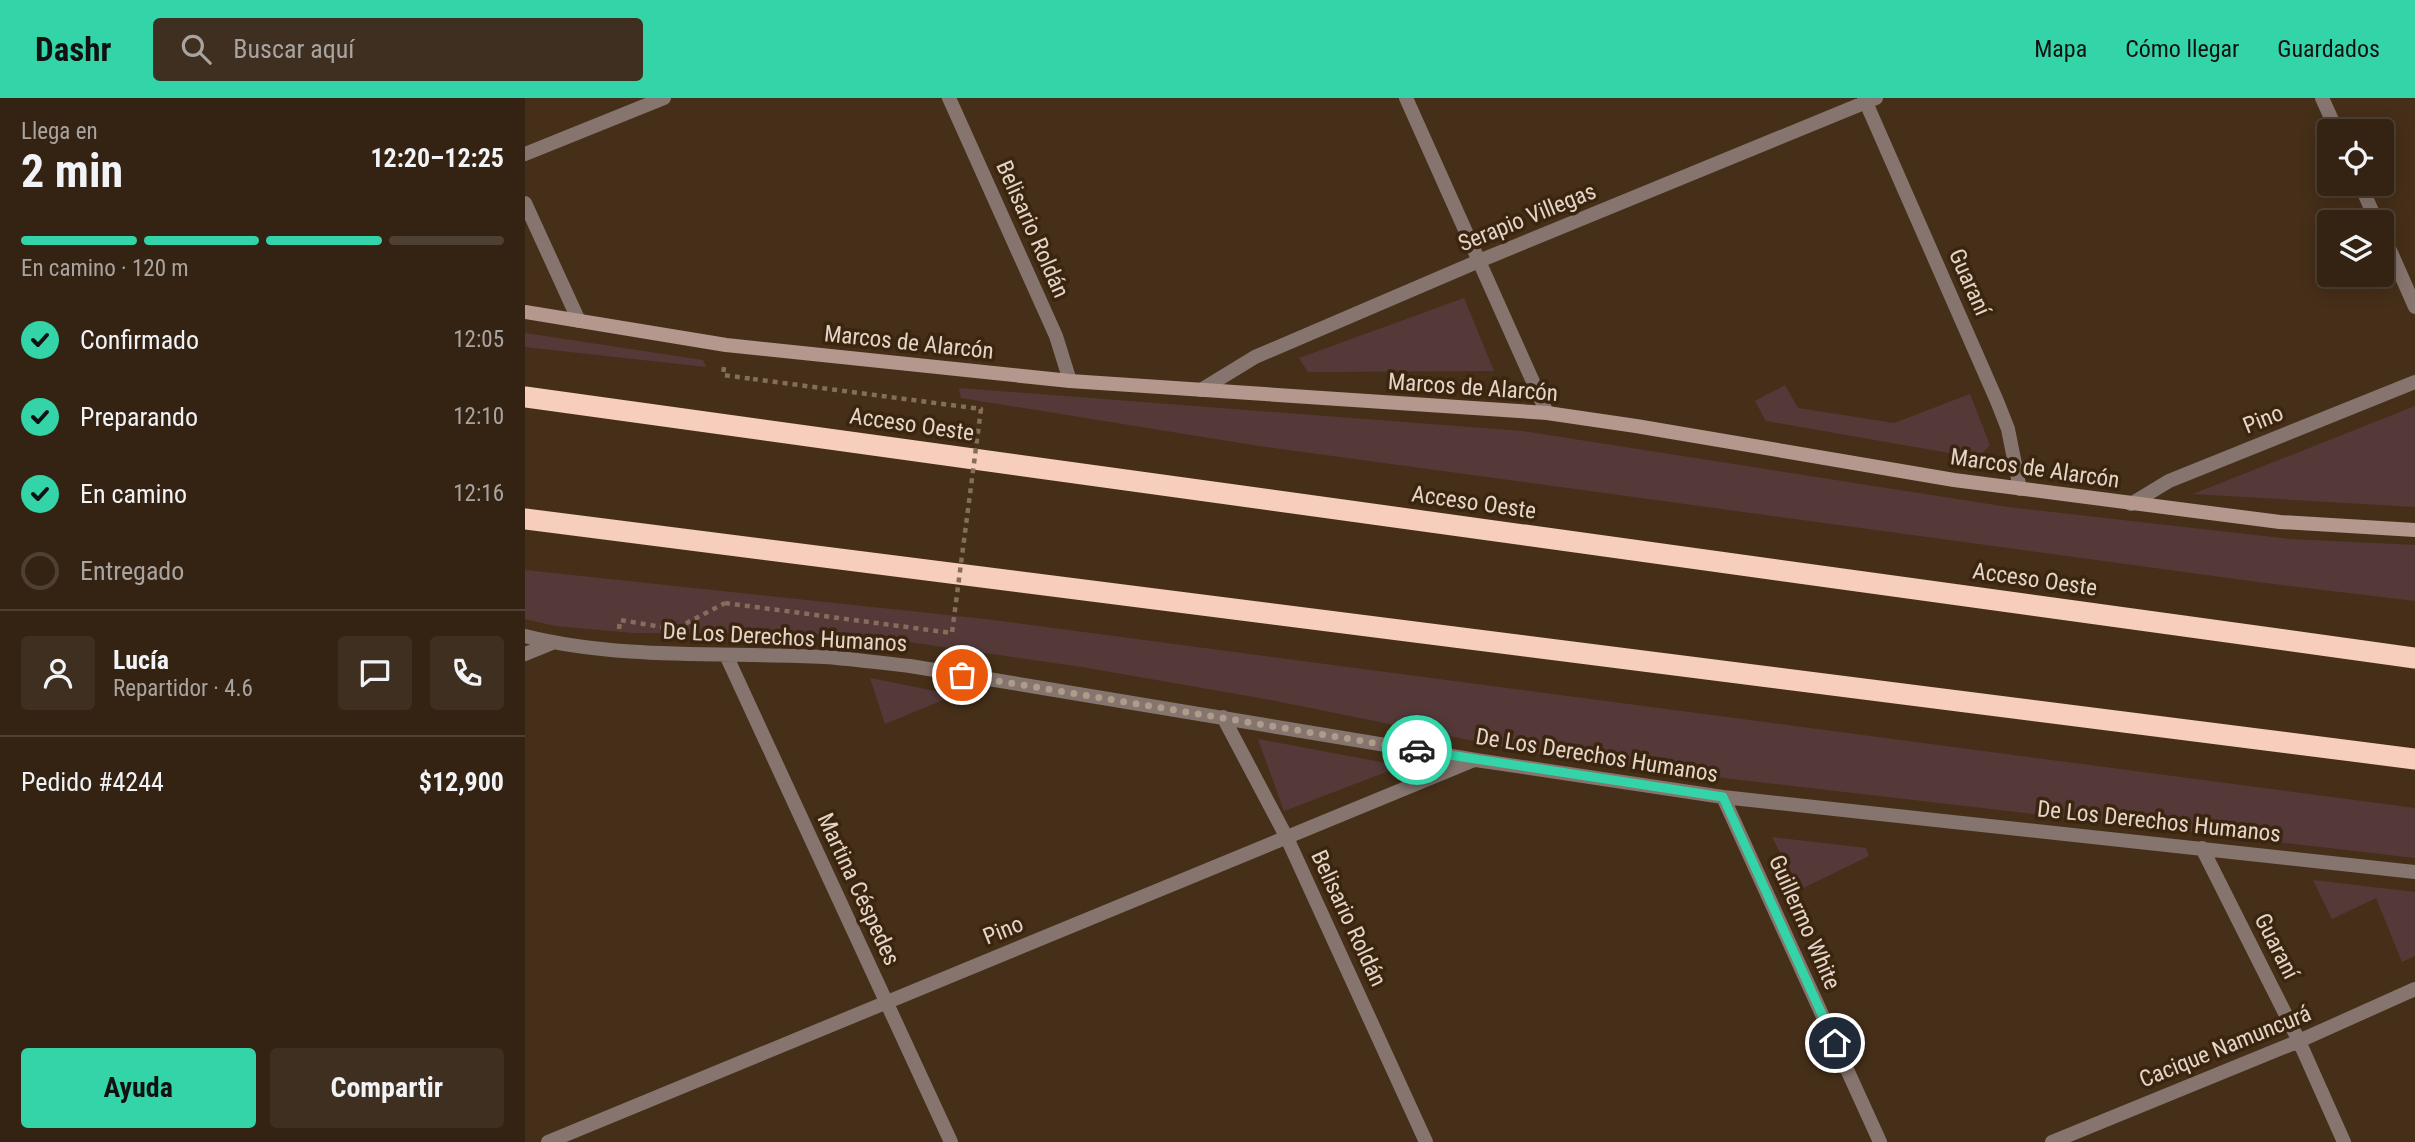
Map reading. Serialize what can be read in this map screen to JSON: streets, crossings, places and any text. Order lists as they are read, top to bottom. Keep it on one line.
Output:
{"streets":{"highway":["Acceso Oeste"],"street":["Serapio Villegas","Belisario Roldán","Guaraní","Marcos de Alarcón","Pino","De Los Derechos Humanos","Martina Céspedes","Guillermo White","Cacique Namuncurá"]},"crossings":[["Serapio Villegas","Guaraní"],["Serapio Villegas","Marcos de Alarcón"],["Belisario Roldán","Marcos de Alarcón"],["Belisario Roldán","Pino"],["Belisario Roldán","De Los Derechos Humanos"],["Guaraní","Marcos de Alarcón"],["Guaraní","De Los Derechos Humanos"],["Guaraní","Cacique Namuncurá"],["Marcos de Alarcón","Pino"],["Pino","De Los Derechos Humanos"],["Pino","Martina Céspedes"],["De Los Derechos Humanos","Martina Céspedes"],["De Los Derechos Humanos","Guillermo White"]],"page":{"header":"Dashr","search":"Buscar aquí","nav":["Mapa","Cómo llegar","Guardados"],"heading":["2 min","Llega en","12:20–12:25"],"panel":["Lucía","Repartidor · 4.6","Pedido #4244","$12,900"],"bar":"En camino · 120 m","list":[["Confirmado","12:05"],["Preparando","12:10"],["En camino","12:16"],"Entregado"],"buttons":["Ayuda","Compartir"]}}
